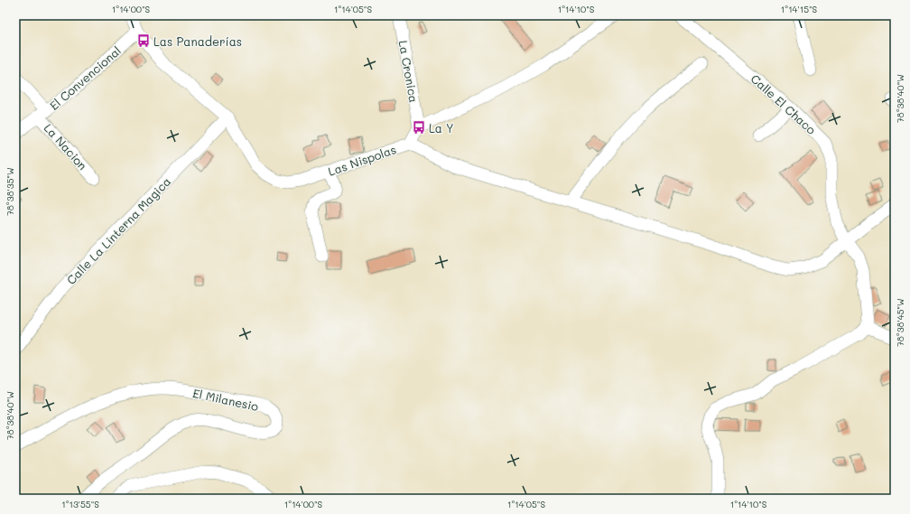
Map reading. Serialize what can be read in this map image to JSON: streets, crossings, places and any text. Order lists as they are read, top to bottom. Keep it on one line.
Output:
{"streets":{"street":["La Cronica","El Convencional","Calle El Chaco","La Nacion","Las Nispolas","Calle La Linterna Magica","El Milanesio"]},"crossings":[["La Cronica","Las Nispolas"],["El Convencional","La Nacion"],["El Convencional","Las Nispolas"],["Las Nispolas","Calle La Linterna Magica"]],"places":{"bus stop":["Las Panaderías","La Y"]},"coordinates":["1°14'00\"S","1°14'05\"S","1°14'10\"S","1°14'15\"S","78°38'40\"W","78°38'35\"W","78°38'45\"W","1°13'55\"S"]}
